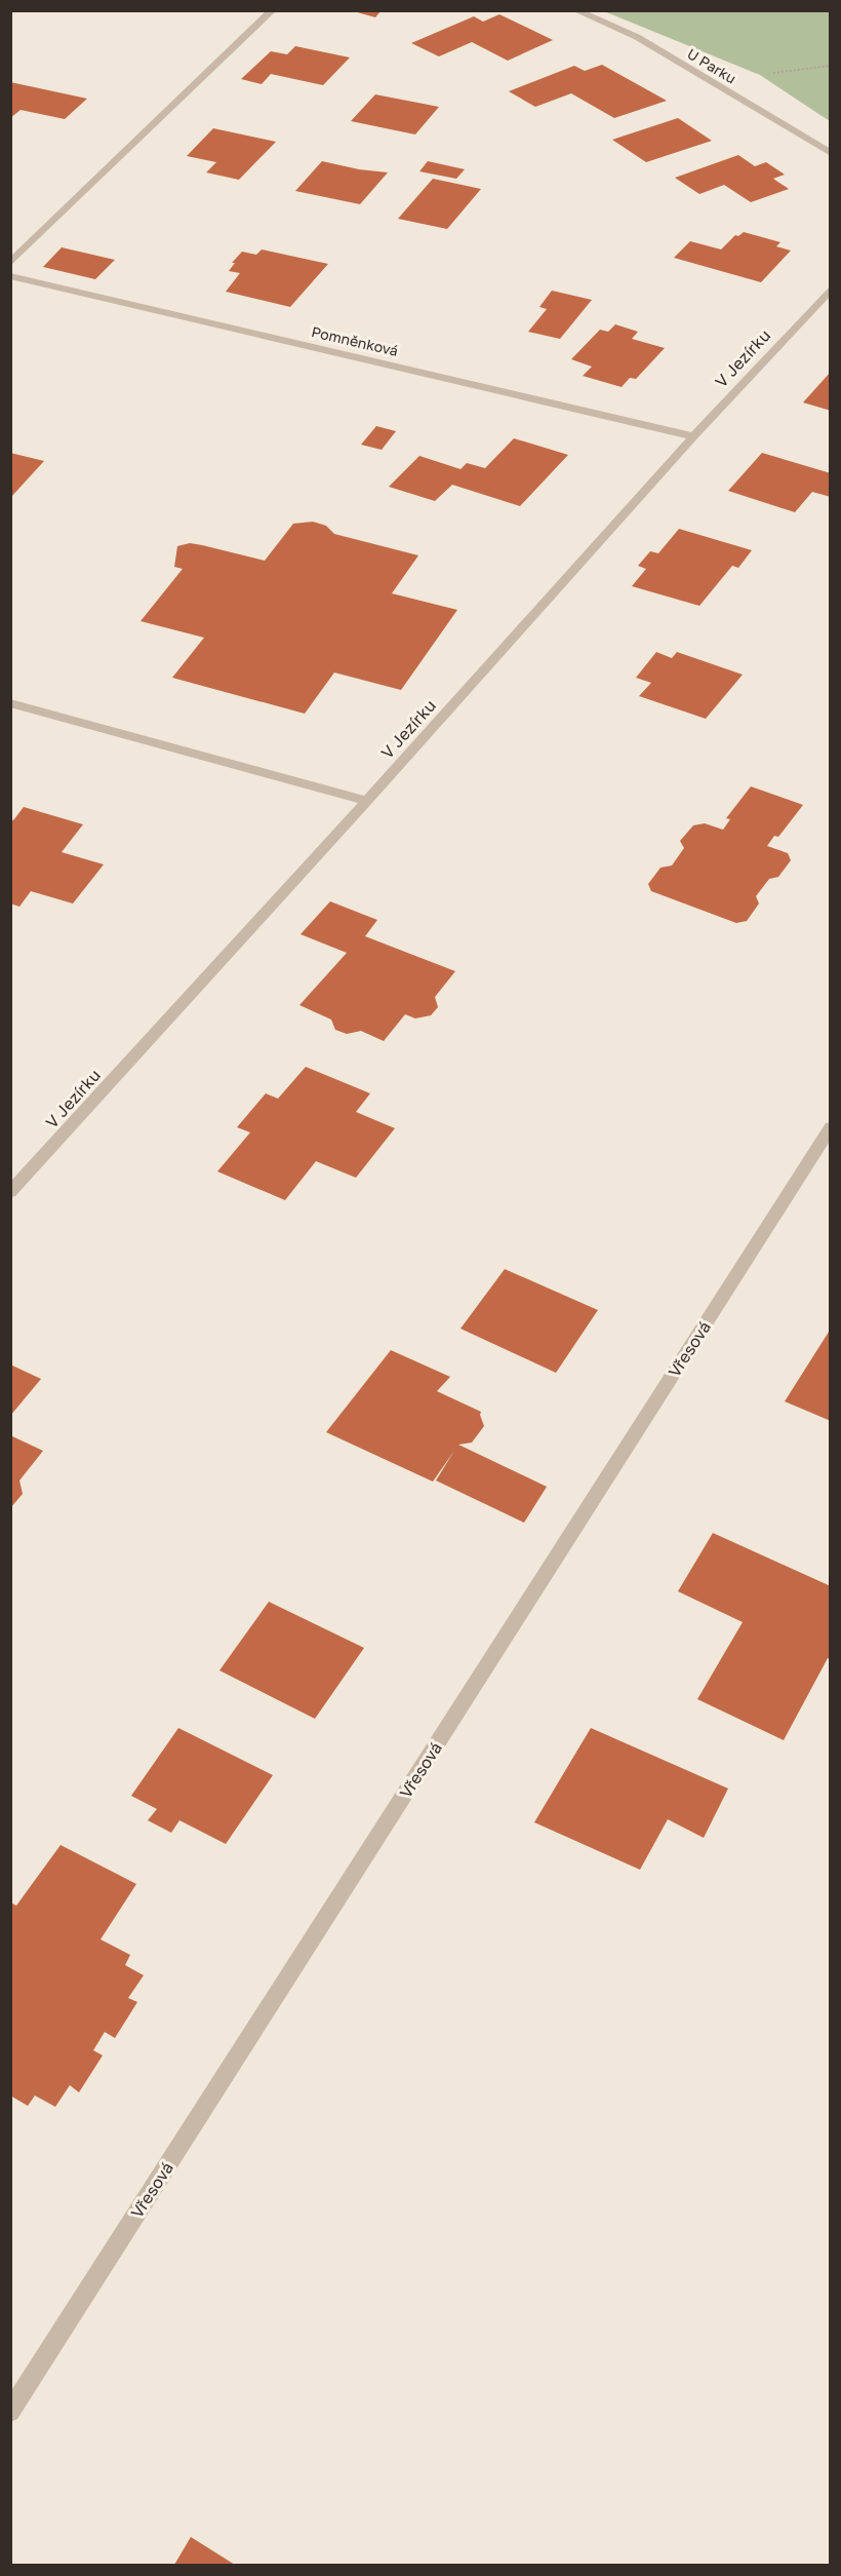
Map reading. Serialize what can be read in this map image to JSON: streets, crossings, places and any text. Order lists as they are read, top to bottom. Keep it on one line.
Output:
{"streets":{"street":["U Parku","Pomněnková","V Jezírku","Vřesová"]},"crossings":[["Pomněnková","V Jezírku"]]}
